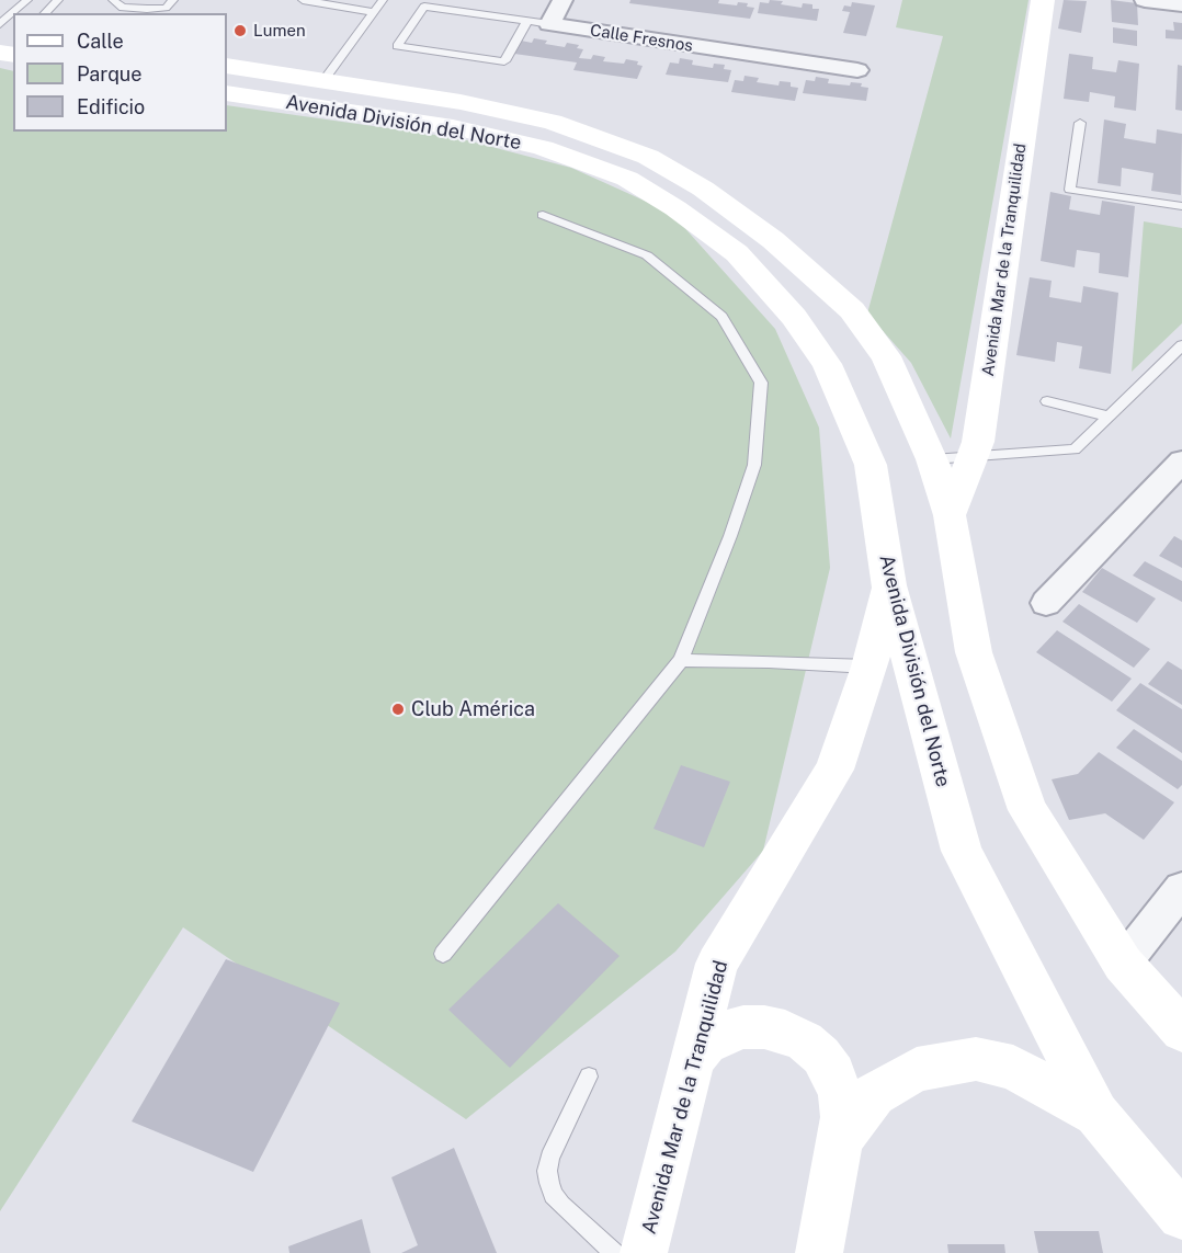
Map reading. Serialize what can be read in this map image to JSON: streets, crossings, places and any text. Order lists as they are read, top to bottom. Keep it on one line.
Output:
{"streets":{"main road":["Avenida División del Norte","Avenida Mar de la Tranquilidad"],"street":["Calle Fresnos"]},"crossings":[["Avenida División del Norte","Avenida Mar de la Tranquilidad"]],"places":["Lumen","Club América"],"legend":["Calle","Parque","Edificio"]}
